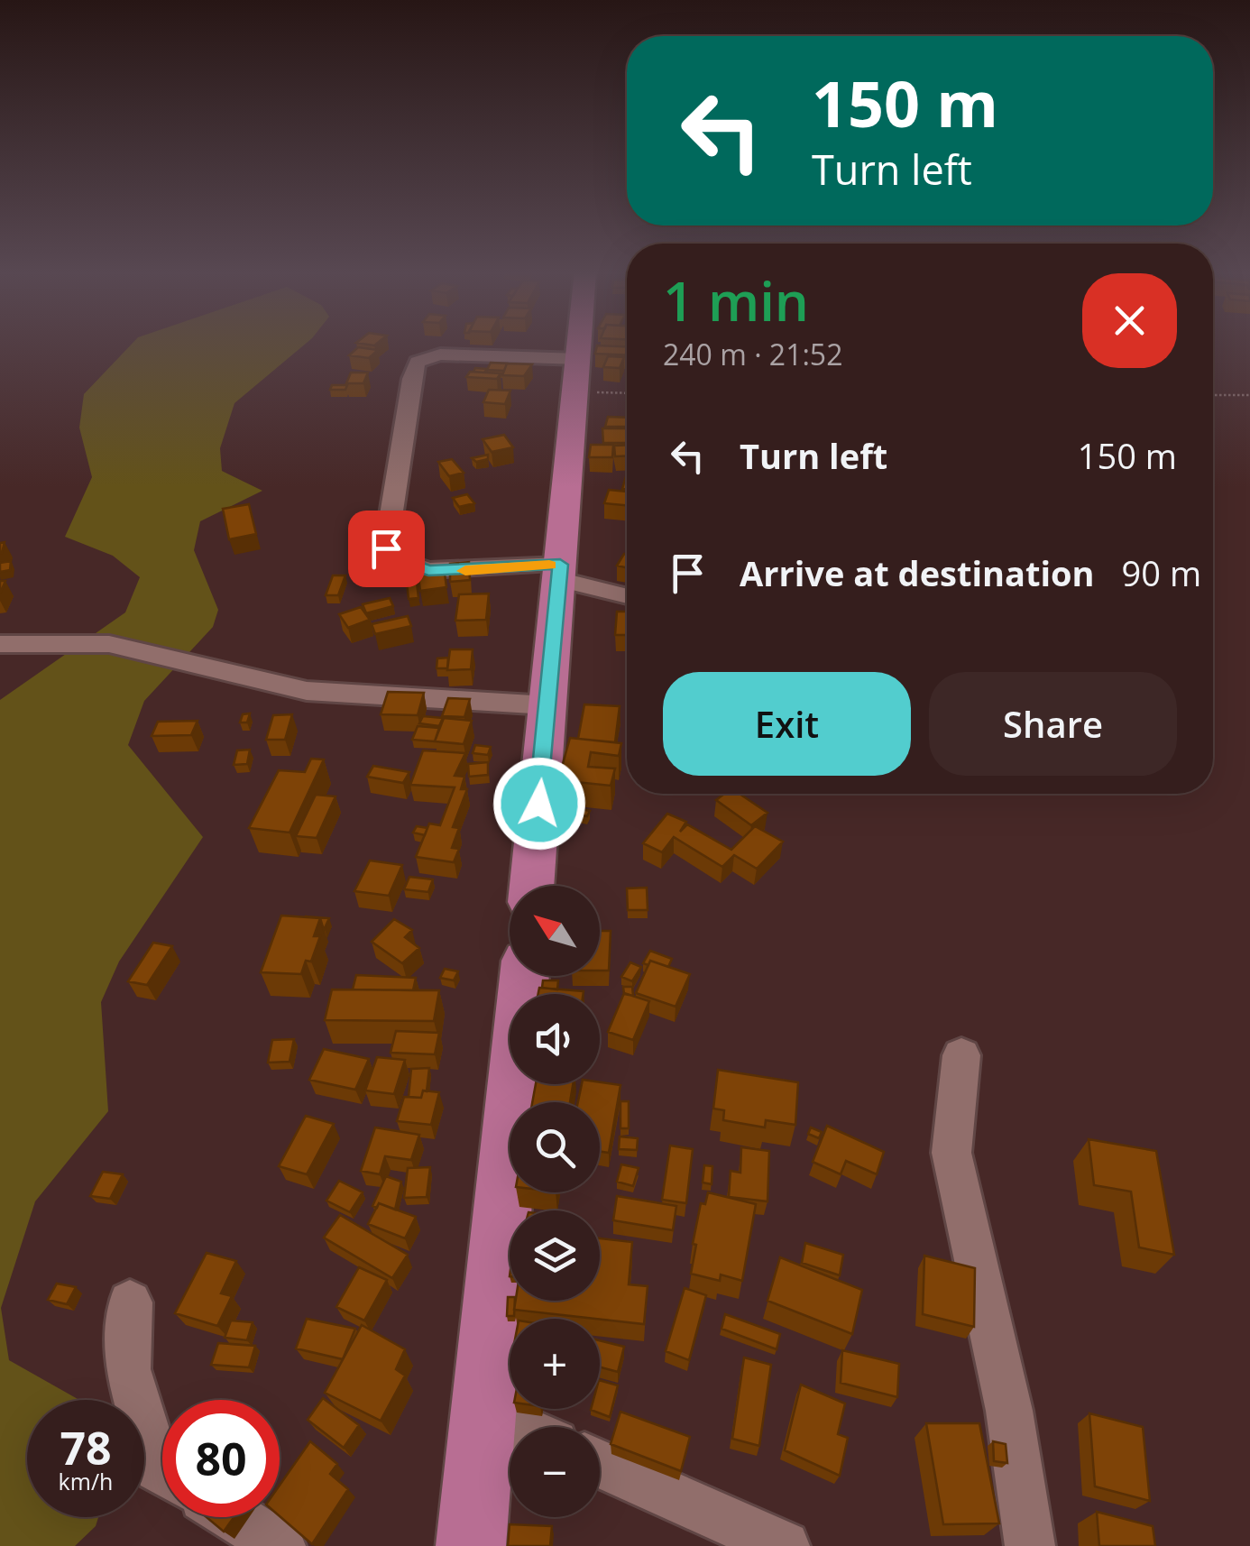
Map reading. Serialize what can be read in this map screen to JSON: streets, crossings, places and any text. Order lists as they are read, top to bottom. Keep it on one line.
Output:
{"north":"top left","page":{"turn":["150 m","Turn left"],"heading":["1 min","240 m · 21:52"],"list":[{"name":"Turn left","value":"150 m"},{"name":"Arrive at destination","value":"90 m"}],"buttons":["Exit","Share"],"map_buttons":["+","−"],"speed":"78 km/h","limit":"80"}}
